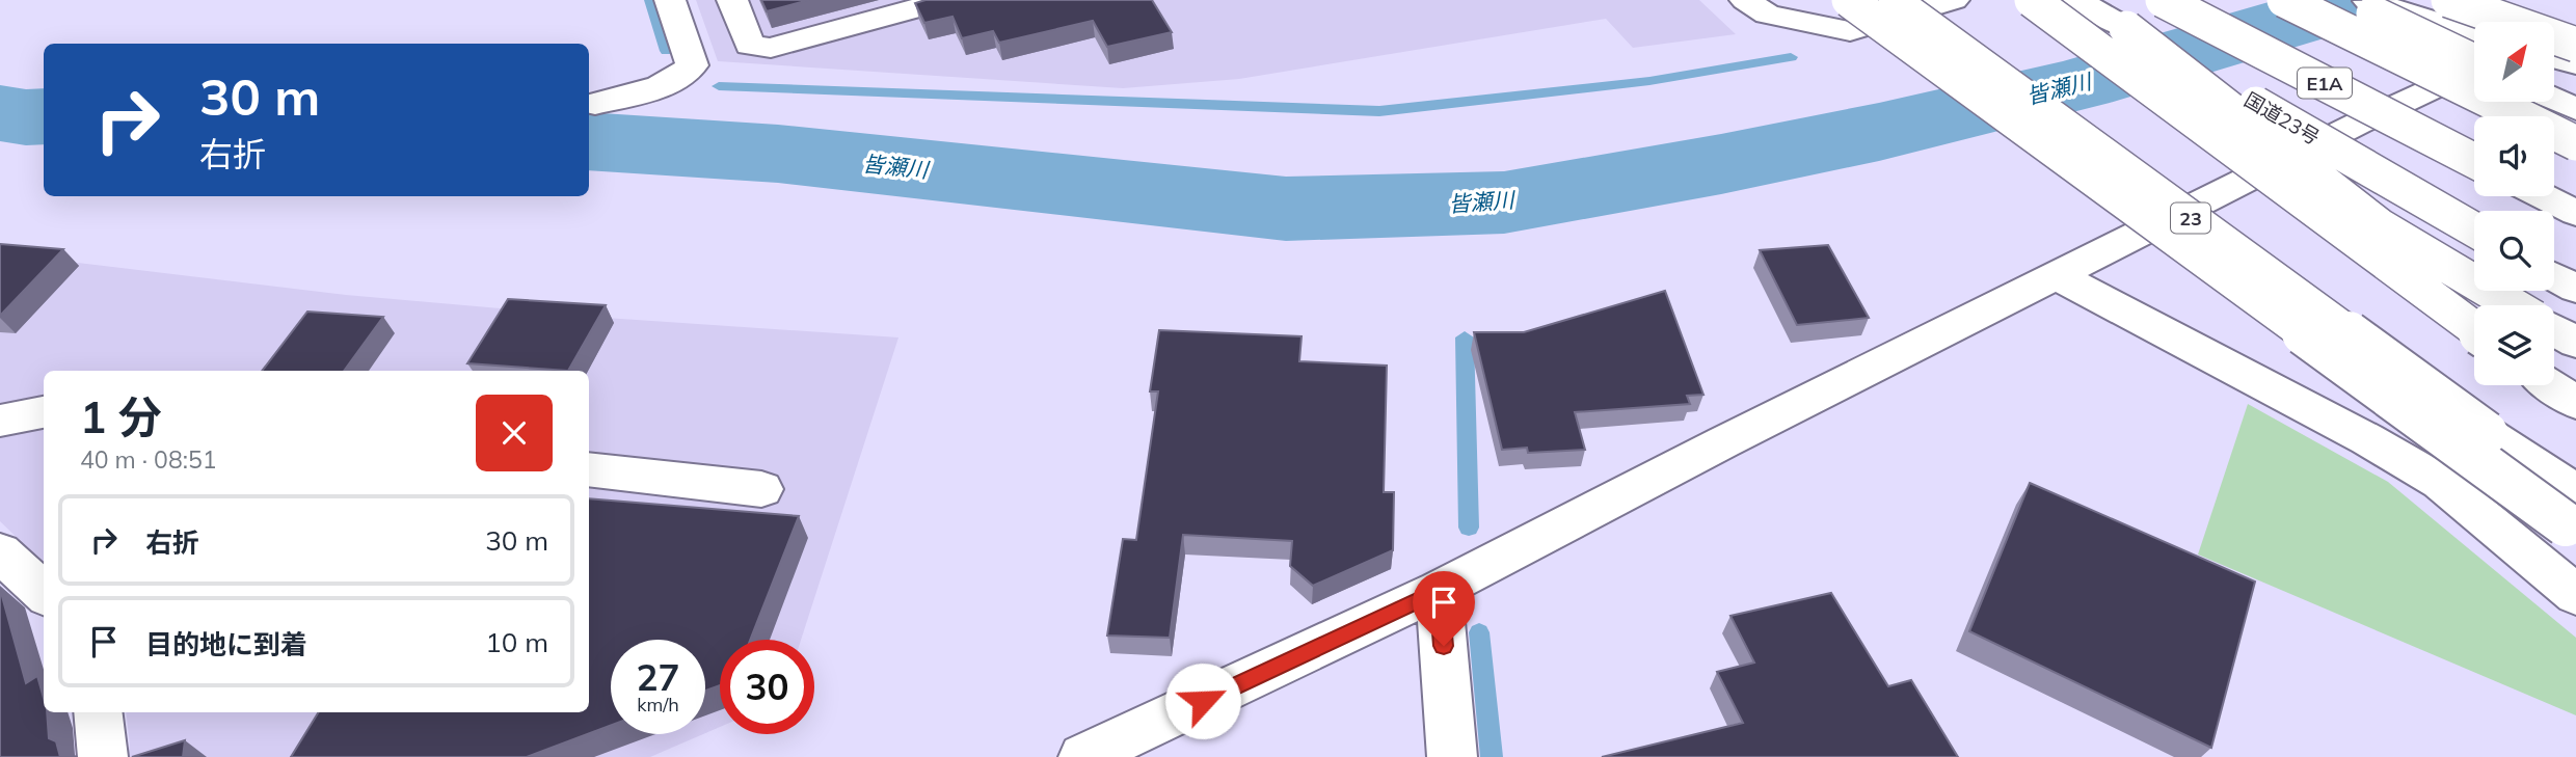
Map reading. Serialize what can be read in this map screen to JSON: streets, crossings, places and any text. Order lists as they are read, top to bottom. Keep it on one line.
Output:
{"streets":{"main road":["E1A","国道23号","23"]},"water":["皆瀬川"],"north":"top right","page":{"turn":["30 m","右折"],"heading":["1 分","40 m · 08:51"],"list":[{"name":"右折","value":"30 m"},{"name":"目的地に到着","value":"10 m"}],"speed":"27 km/h","limit":"30"}}
